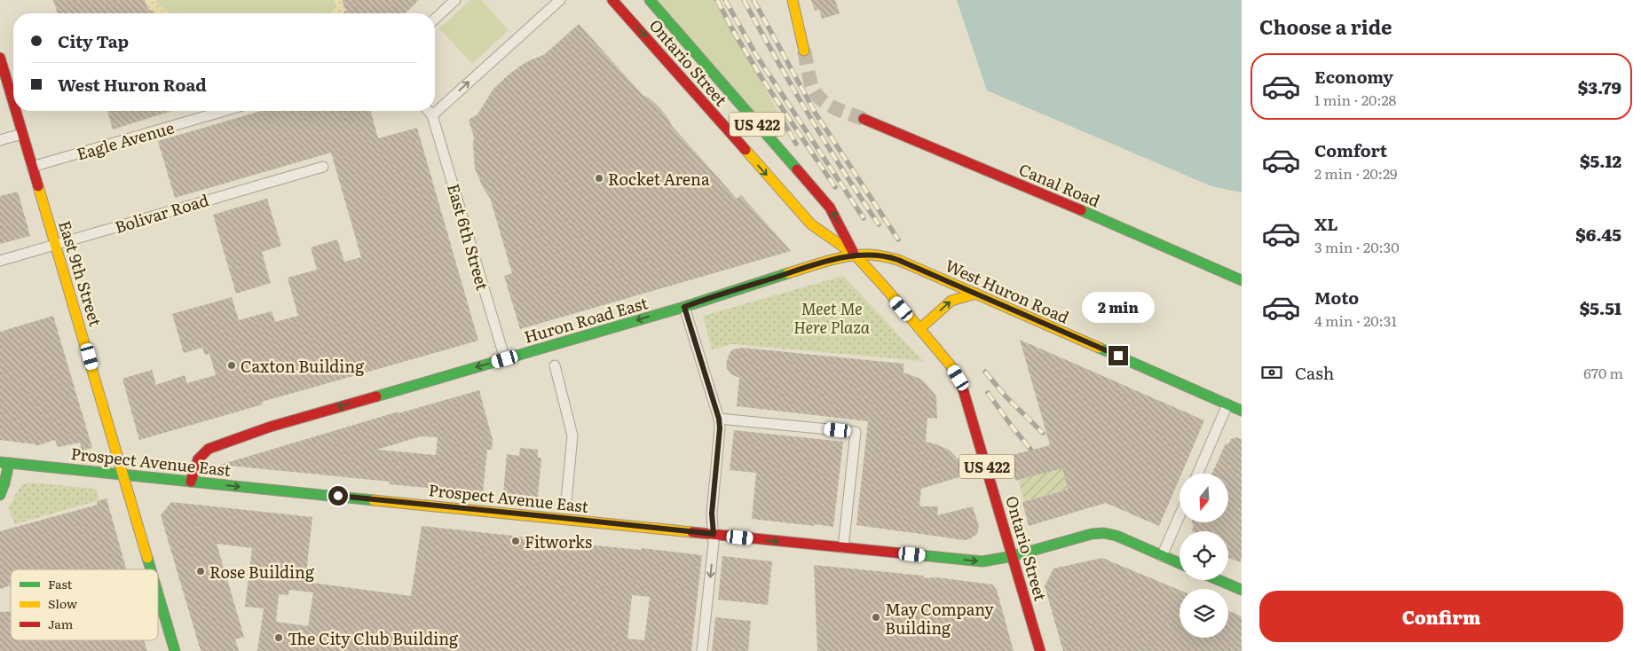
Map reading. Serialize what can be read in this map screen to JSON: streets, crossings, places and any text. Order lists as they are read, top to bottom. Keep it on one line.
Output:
{"streets":{"street":["Ontario Street","US 422","Eagle Avenue","Canal Road","Bolivar Road","East 6th Street","East 9th Street","West Huron Road","Huron Road East","Prospect Avenue East"]},"crossings":[["Ontario Street","West Huron Road"],["Ontario Street","Huron Road East"],["Ontario Street","Prospect Avenue East"],["Eagle Avenue","East 9th Street"],["Bolivar Road","East 9th Street"],["East 6th Street","Huron Road East"],["East 9th Street","Prospect Avenue East"],["West Huron Road","Huron Road East"],["Huron Road East","Prospect Avenue East"]],"one_way":["Huron Road East","Prospect Avenue East"],"parks":["Meet Me Here Plaza"],"places":["Rocket Arena","Caxton Building","Fitworks","Rose Building","May Company Building","The City Club Building"],"legend":["Fast","Slow","Jam"],"north":"bottom","page":{"heading":"Choose a ride","banner":["City Tap","West Huron Road"],"list":[{"name":"Economy","note":"1 min · 20:28","value":"$3.79"},{"name":"Comfort","note":"2 min · 20:29","value":"$5.12"},{"name":"XL","note":"3 min · 20:30","value":"$6.45"},{"name":"Moto","note":"4 min · 20:31","value":"$5.51"}],"bubble":"2 min","pay":["Cash","670 m"],"buttons":"Confirm"}}
